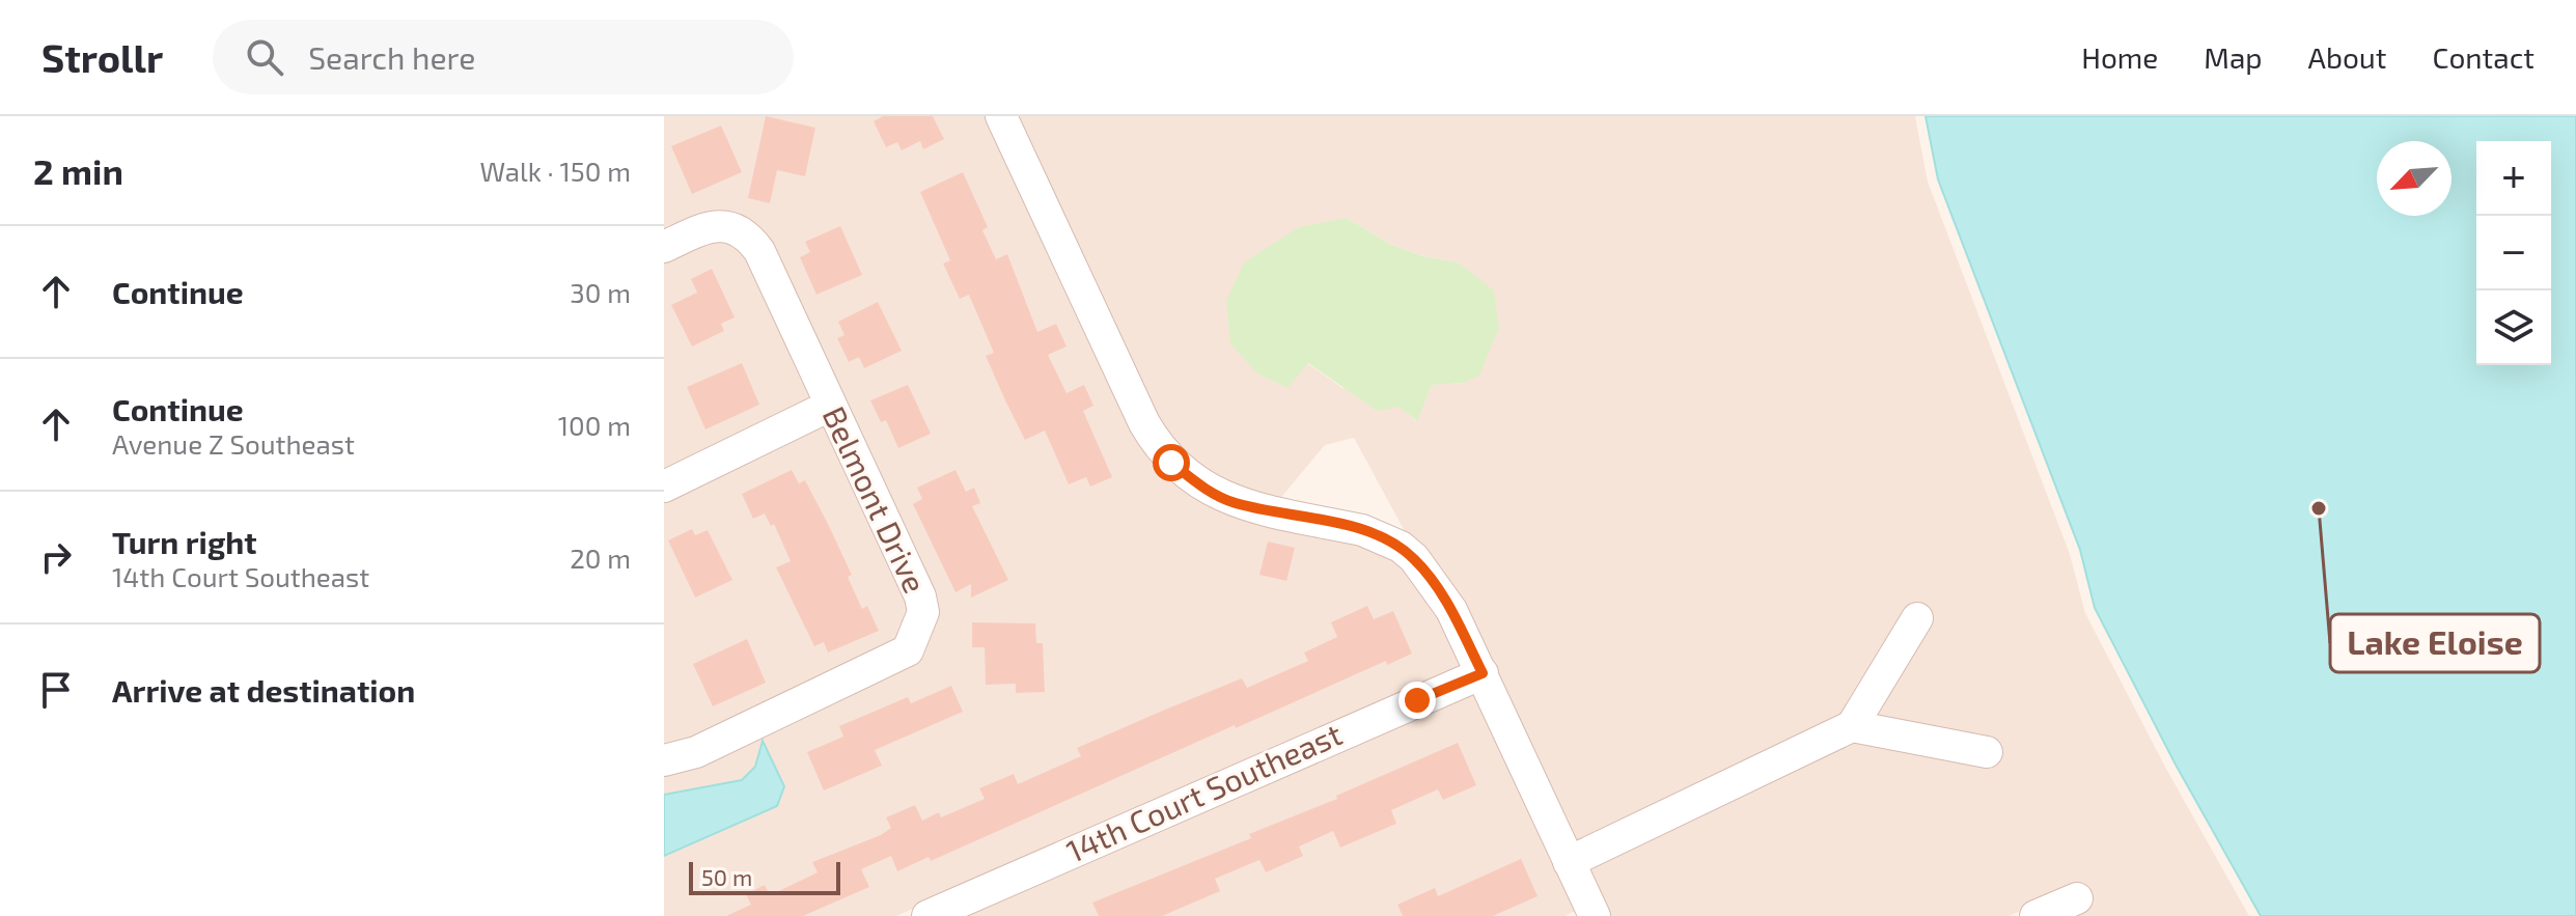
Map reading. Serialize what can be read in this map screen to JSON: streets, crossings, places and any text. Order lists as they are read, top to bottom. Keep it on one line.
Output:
{"streets":{"street":["Belmont Drive","14th Court Southeast"]},"places":["Lake Eloise"],"scale_bar":"50 m","north":"bottom left","page":{"header":"Strollr","search":"Search here","nav":["Home","Map","About","Contact"],"heading":["2 min","Walk · 150 m"],"map_buttons":["+","−"],"list":[["Continue","30 m"],["Continue","Avenue Z Southeast","100 m"],["Turn right","14th Court Southeast","20 m"],"Arrive at destination"],"scale":"50 m"}}
